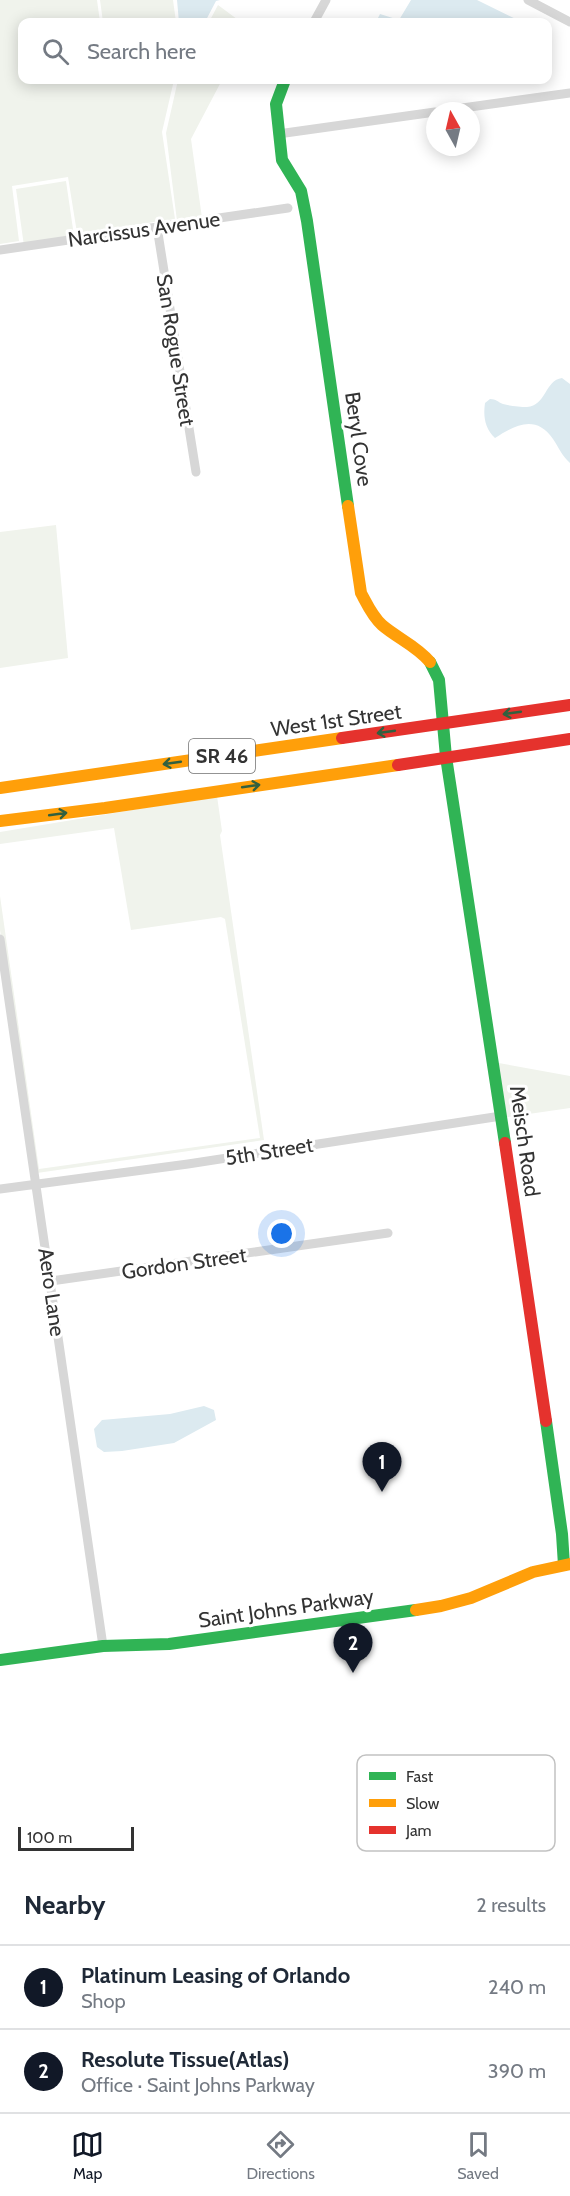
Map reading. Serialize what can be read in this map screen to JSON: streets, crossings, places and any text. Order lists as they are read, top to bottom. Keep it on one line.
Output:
{"streets":{"street":["Narcissus Avenue","San Rogue Street","Beryl Cove","West 1st Street","SR 46","Meisch Road","5th Street","Gordon Street","Aero Lane","Saint Johns Parkway"]},"crossings":[["Narcissus Avenue","San Rogue Street"],["Beryl Cove","West 1st Street"],["Beryl Cove","Meisch Road"],["West 1st Street","Meisch Road"],["SR 46","Meisch Road"],["Meisch Road","5th Street"],["Meisch Road","Saint Johns Parkway"],["5th Street","Aero Lane"],["Gordon Street","Aero Lane"],["Aero Lane","Saint Johns Parkway"]],"legend":["Fast","Slow","Jam"],"scale_bar":"100 m","north":"top","page":{"search":"Search here","pins":["1","2"],"scale":"100 m","heading":["Nearby","2 results"],"list":[{"mark":"1","name":"Platinum Leasing of Orlando","note":"Shop","value":"240 m"},{"mark":"2","name":"Resolute Tissue(Atlas)","note":"Office · Saint Johns Parkway","value":"390 m"}],"nav":["Map","Directions","Saved"]}}
